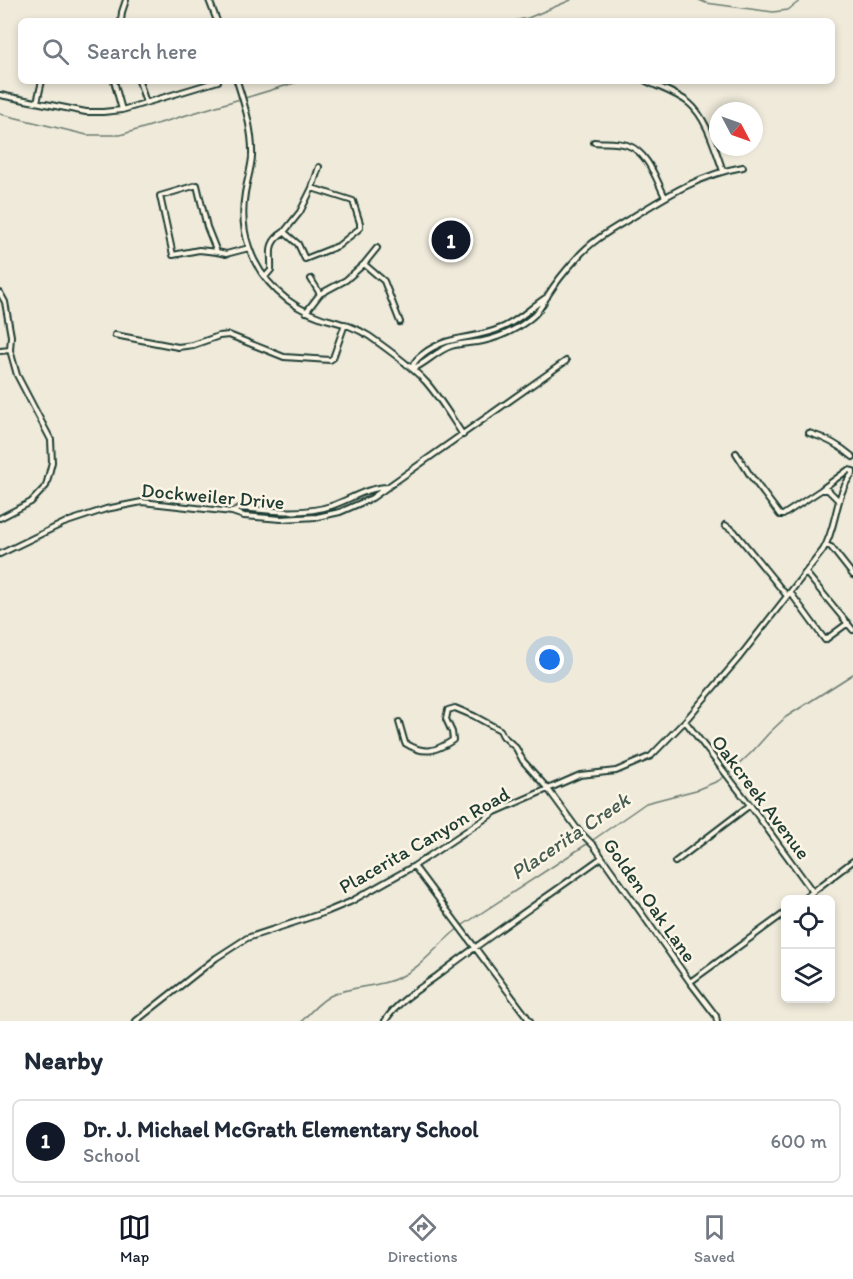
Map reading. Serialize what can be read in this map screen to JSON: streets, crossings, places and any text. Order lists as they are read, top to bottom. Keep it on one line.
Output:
{"streets":{"street":["Dockweiler Drive","Oakcreek Avenue","Placerita Canyon Road","Golden Oak Lane"]},"crossings":[["Oakcreek Avenue","Placerita Canyon Road"],["Placerita Canyon Road","Golden Oak Lane"]],"water":["Placerita Creek"],"north":"bottom right","page":{"search":"Search here","pins":"1","heading":"Nearby","list":[{"mark":"1","name":"Dr. J. Michael McGrath Elementary School","note":"School","value":"600 m"}],"nav":["Map","Directions","Saved"]}}
